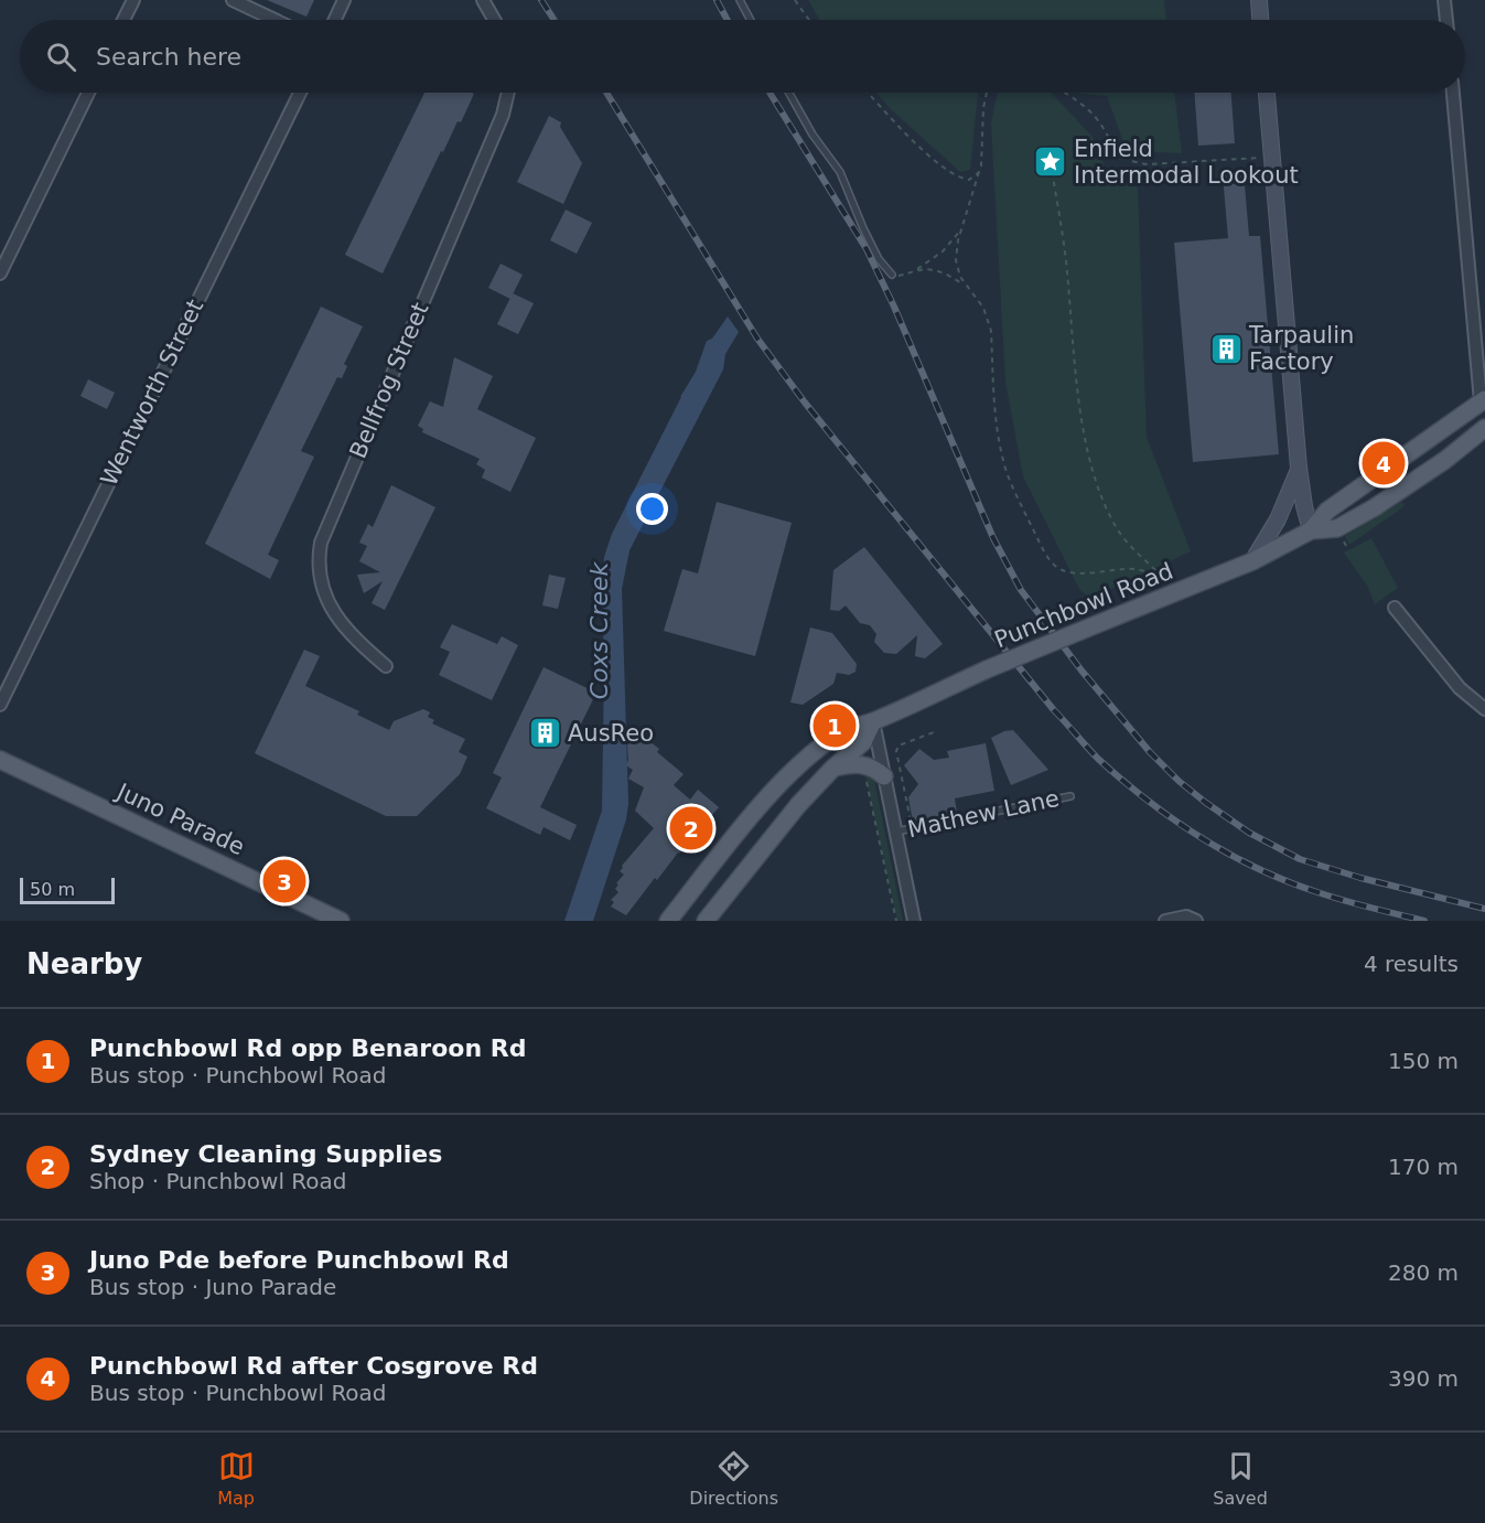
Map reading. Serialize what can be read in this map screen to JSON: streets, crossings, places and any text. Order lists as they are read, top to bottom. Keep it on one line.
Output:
{"streets":{"main road":["Punchbowl Road","Juno Parade"],"street":["Bellfrog Street","Wentworth Street"],"lane":["Mathew Lane"]},"water":["Coxs Creek"],"places":{"place":["Enfield Intermodal Lookout"],"building":["Tarpaulin Factory","AusReo"]},"scale_bar":"50 m","page":{"search":"Search here","pins":["4","1","2","3"],"scale":"50 m","heading":["Nearby","4 results"],"list":[{"mark":"1","name":"Punchbowl Rd opp Benaroon Rd","note":"Bus stop · Punchbowl Road","value":"150 m"},{"mark":"2","name":"Sydney Cleaning Supplies","note":"Shop · Punchbowl Road","value":"170 m"},{"mark":"3","name":"Juno Pde before Punchbowl Rd","note":"Bus stop · Juno Parade","value":"280 m"},{"mark":"4","name":"Punchbowl Rd after Cosgrove Rd","note":"Bus stop · Punchbowl Road","value":"390 m"}],"nav":["Map","Directions","Saved"]}}
